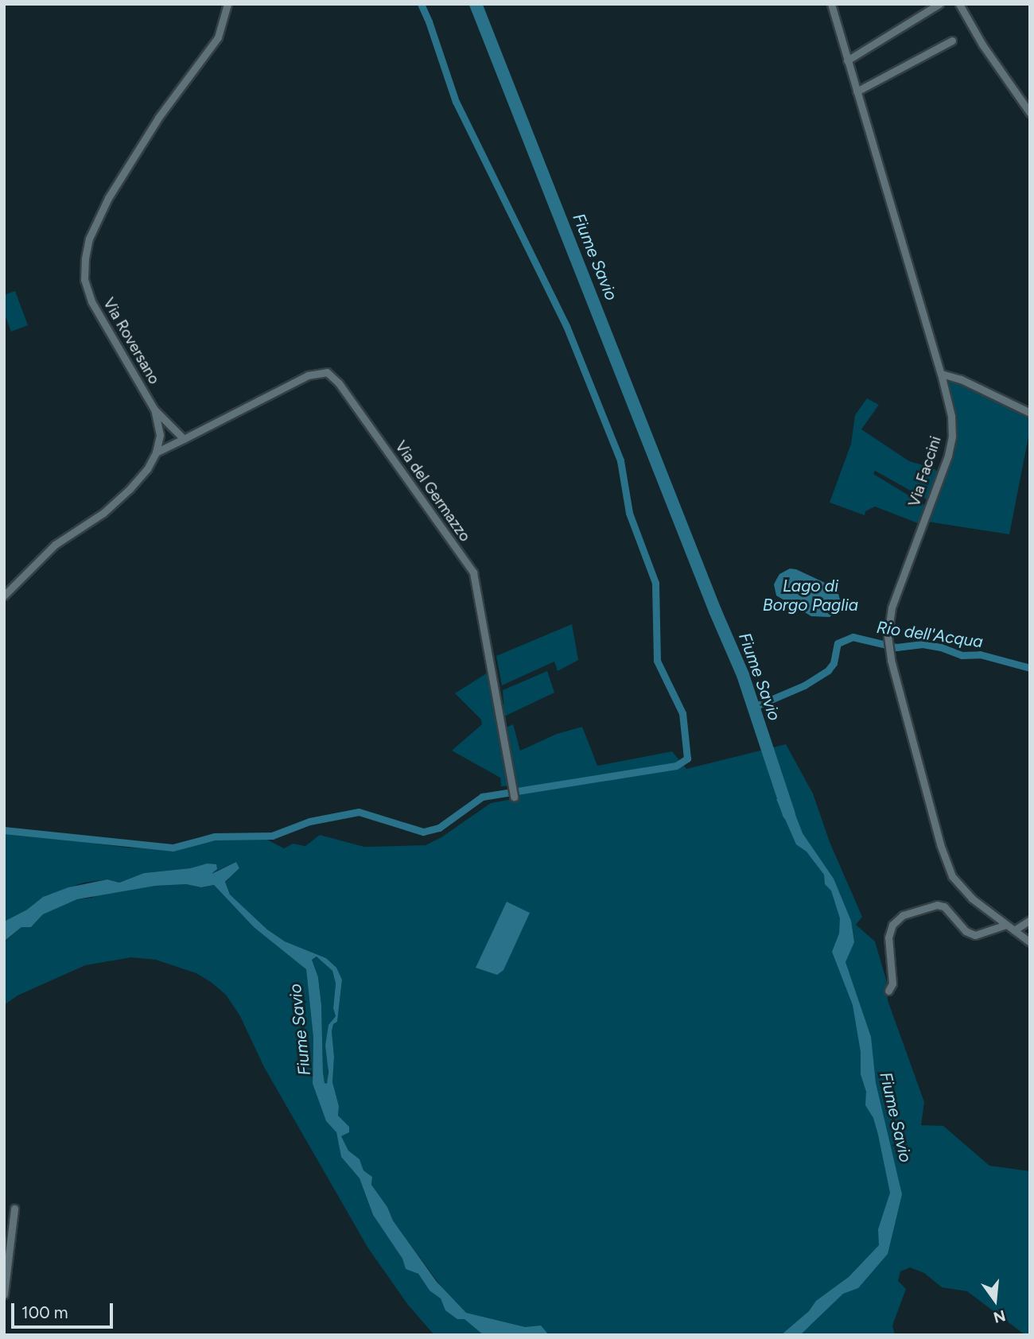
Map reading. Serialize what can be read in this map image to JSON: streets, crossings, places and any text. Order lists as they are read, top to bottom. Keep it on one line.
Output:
{"streets":{"street":["Via Roversano","Via Faccini","Via del Germazzo"]},"crossings":[["Via Roversano","Via del Germazzo"]],"water":["Fiume Savio","Lago di Borgo Paglia","Rio dell'Acqua"],"scale_bar":"100 m","north":"bottom"}
